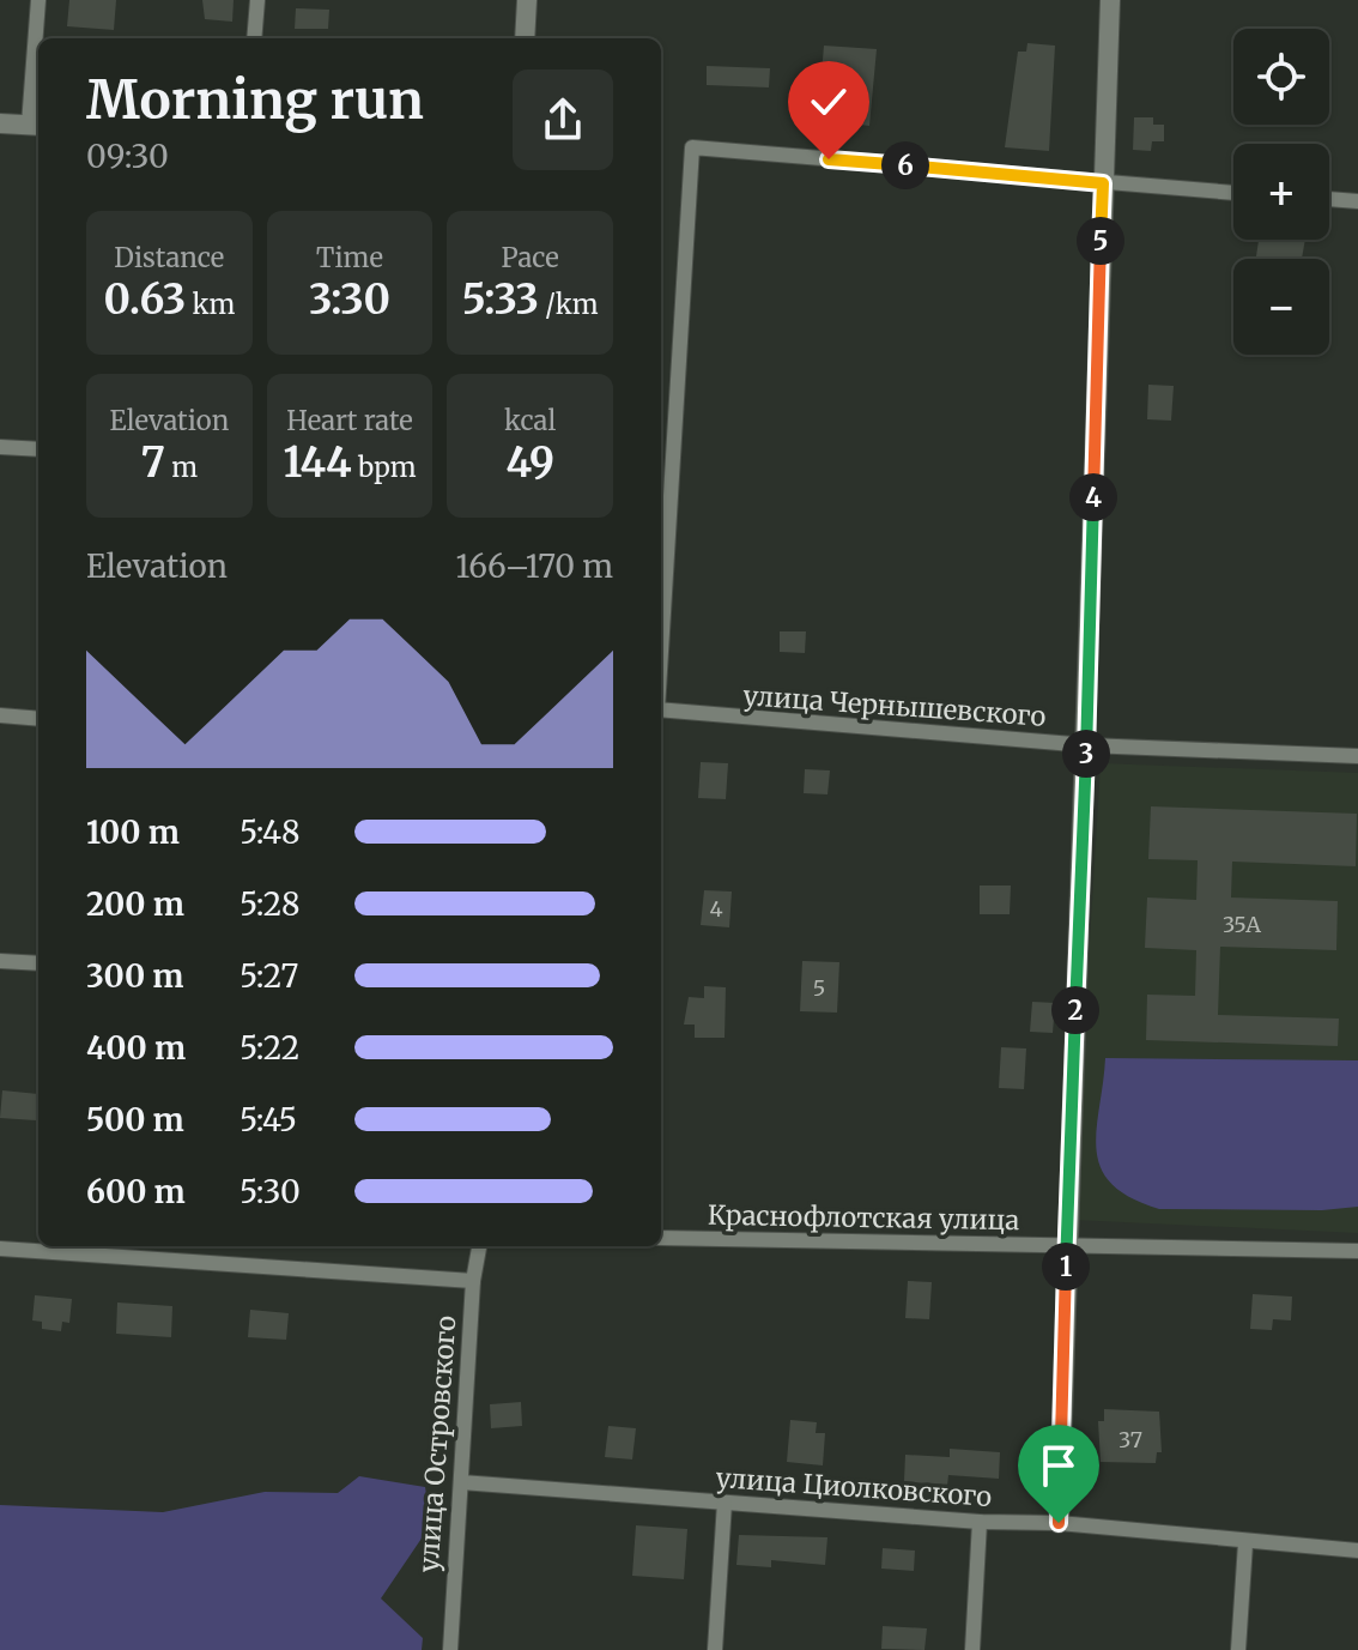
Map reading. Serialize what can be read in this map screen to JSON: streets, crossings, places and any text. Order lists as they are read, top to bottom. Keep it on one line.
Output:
{"streets":{"street":["улица Чернышевского","Краснофлотская улица","улица Островского","улица Циолковского"]},"crossings":[["улица Островского","улица Циолковского"]],"house_numbers":["4","35А","5","37"],"page":{"map_buttons":["+","−"],"heading":["Morning run","09:30"],"pins":["6","5","4","3","2","1"],"stats":[["Distance","0.63 km"],["Time","3:30"],["Pace","5:33 /km"],["Elevation","7 m"],["Heart rate","144 bpm"],["kcal","49"]],"chart":["Elevation","166–170 m"],"list":[{"name":"100 m","note":"5:48"},{"name":"200 m","note":"5:28"},{"name":"300 m","note":"5:27"},{"name":"400 m","note":"5:22"},{"name":"500 m","note":"5:45"},{"name":"600 m","note":"5:30"}]}}
